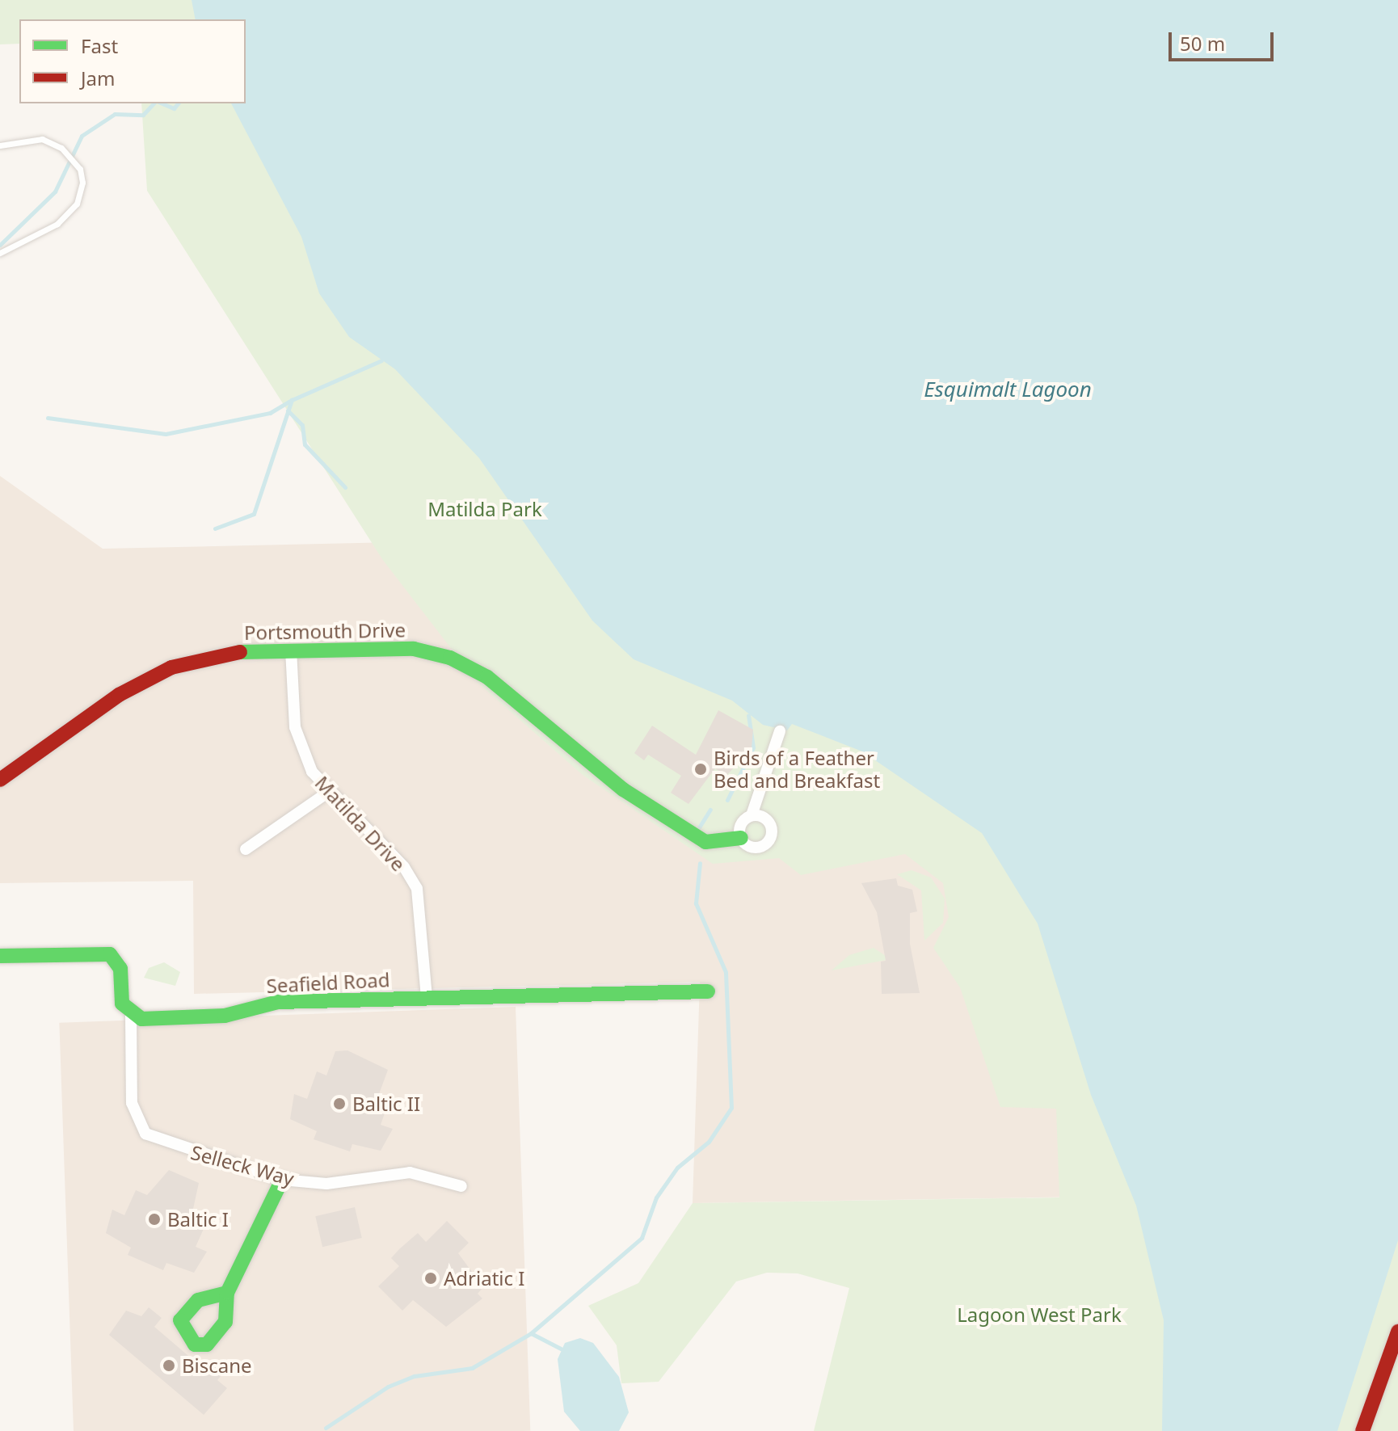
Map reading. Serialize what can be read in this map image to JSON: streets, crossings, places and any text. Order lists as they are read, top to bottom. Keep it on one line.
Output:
{"streets":{"street":["Portsmouth Drive","Matilda Drive","Seafield Road","Selleck Way"]},"crossings":[["Portsmouth Drive","Matilda Drive"],["Matilda Drive","Seafield Road"],["Seafield Road","Selleck Way"]],"water":["Esquimalt Lagoon"],"parks":["Matilda Park","Lagoon West Park"],"places":["Birds of a Feather Bed and Breakfast","Baltic II","Baltic I","Adriatic I","Biscane"],"legend":["Fast","Jam"],"scale_bar":"50 m"}
